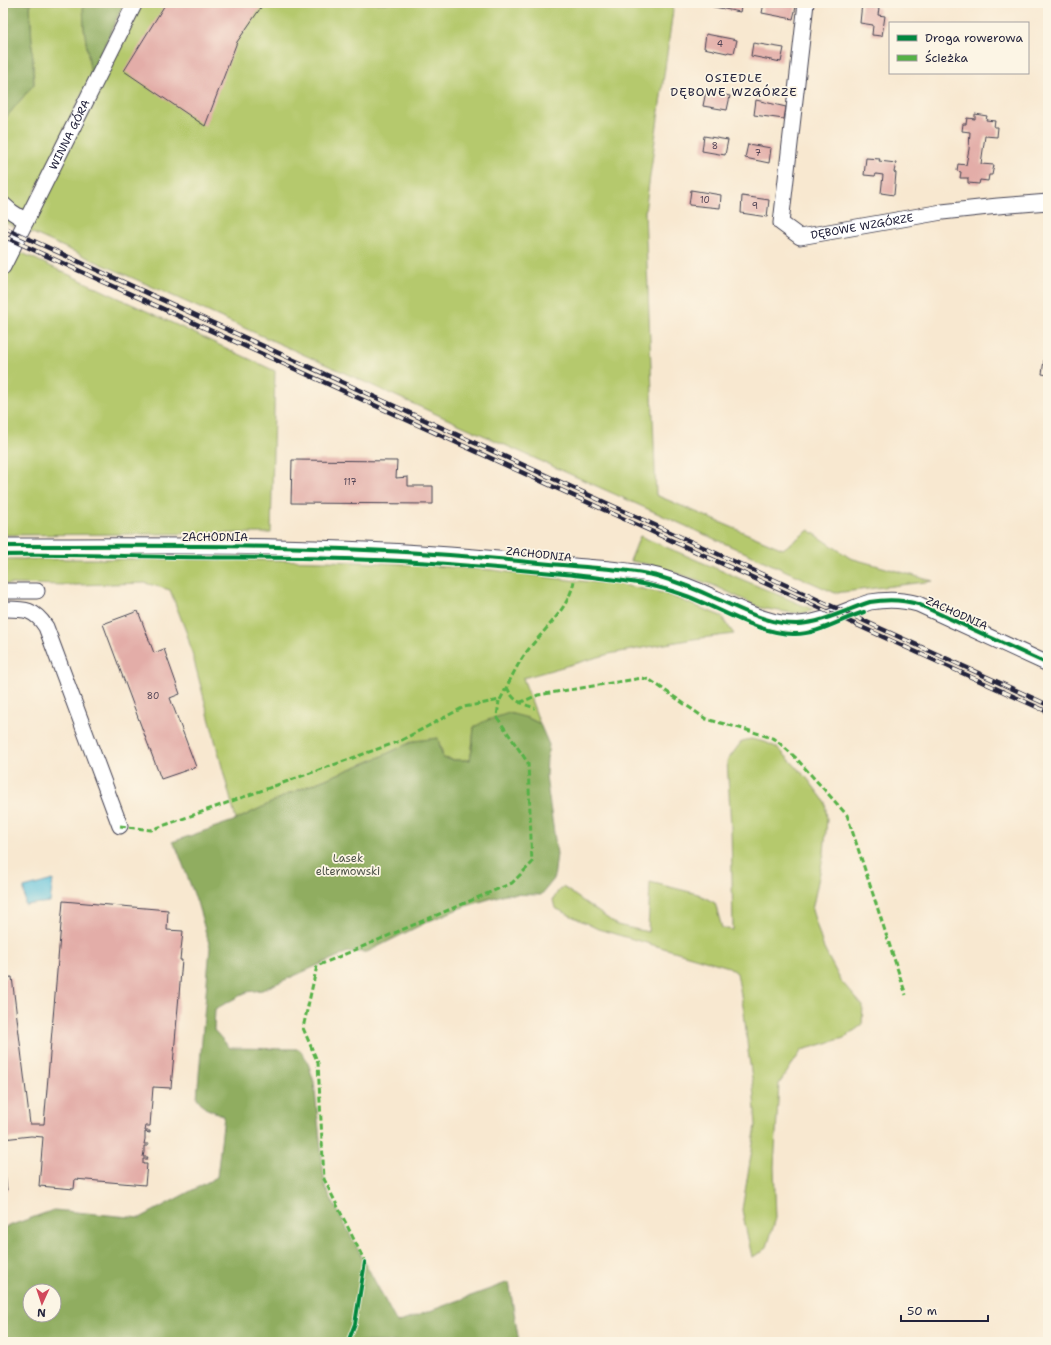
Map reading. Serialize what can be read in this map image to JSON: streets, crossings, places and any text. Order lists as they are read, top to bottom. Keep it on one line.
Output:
{"streets":{"street":["WINNA GÓRA","DĘBOWE WZGÓRZE","ZACHODNIA"]},"districts":["OSIEDLE DĘBOWE WZGÓRZE"],"parks":["Lasek eltermowski"],"house_numbers":["4","8","7","10","9","117","80"],"legend":["Droga rowerowa","Ścieżka"],"scale_bar":"50 m","north":"bottom"}
